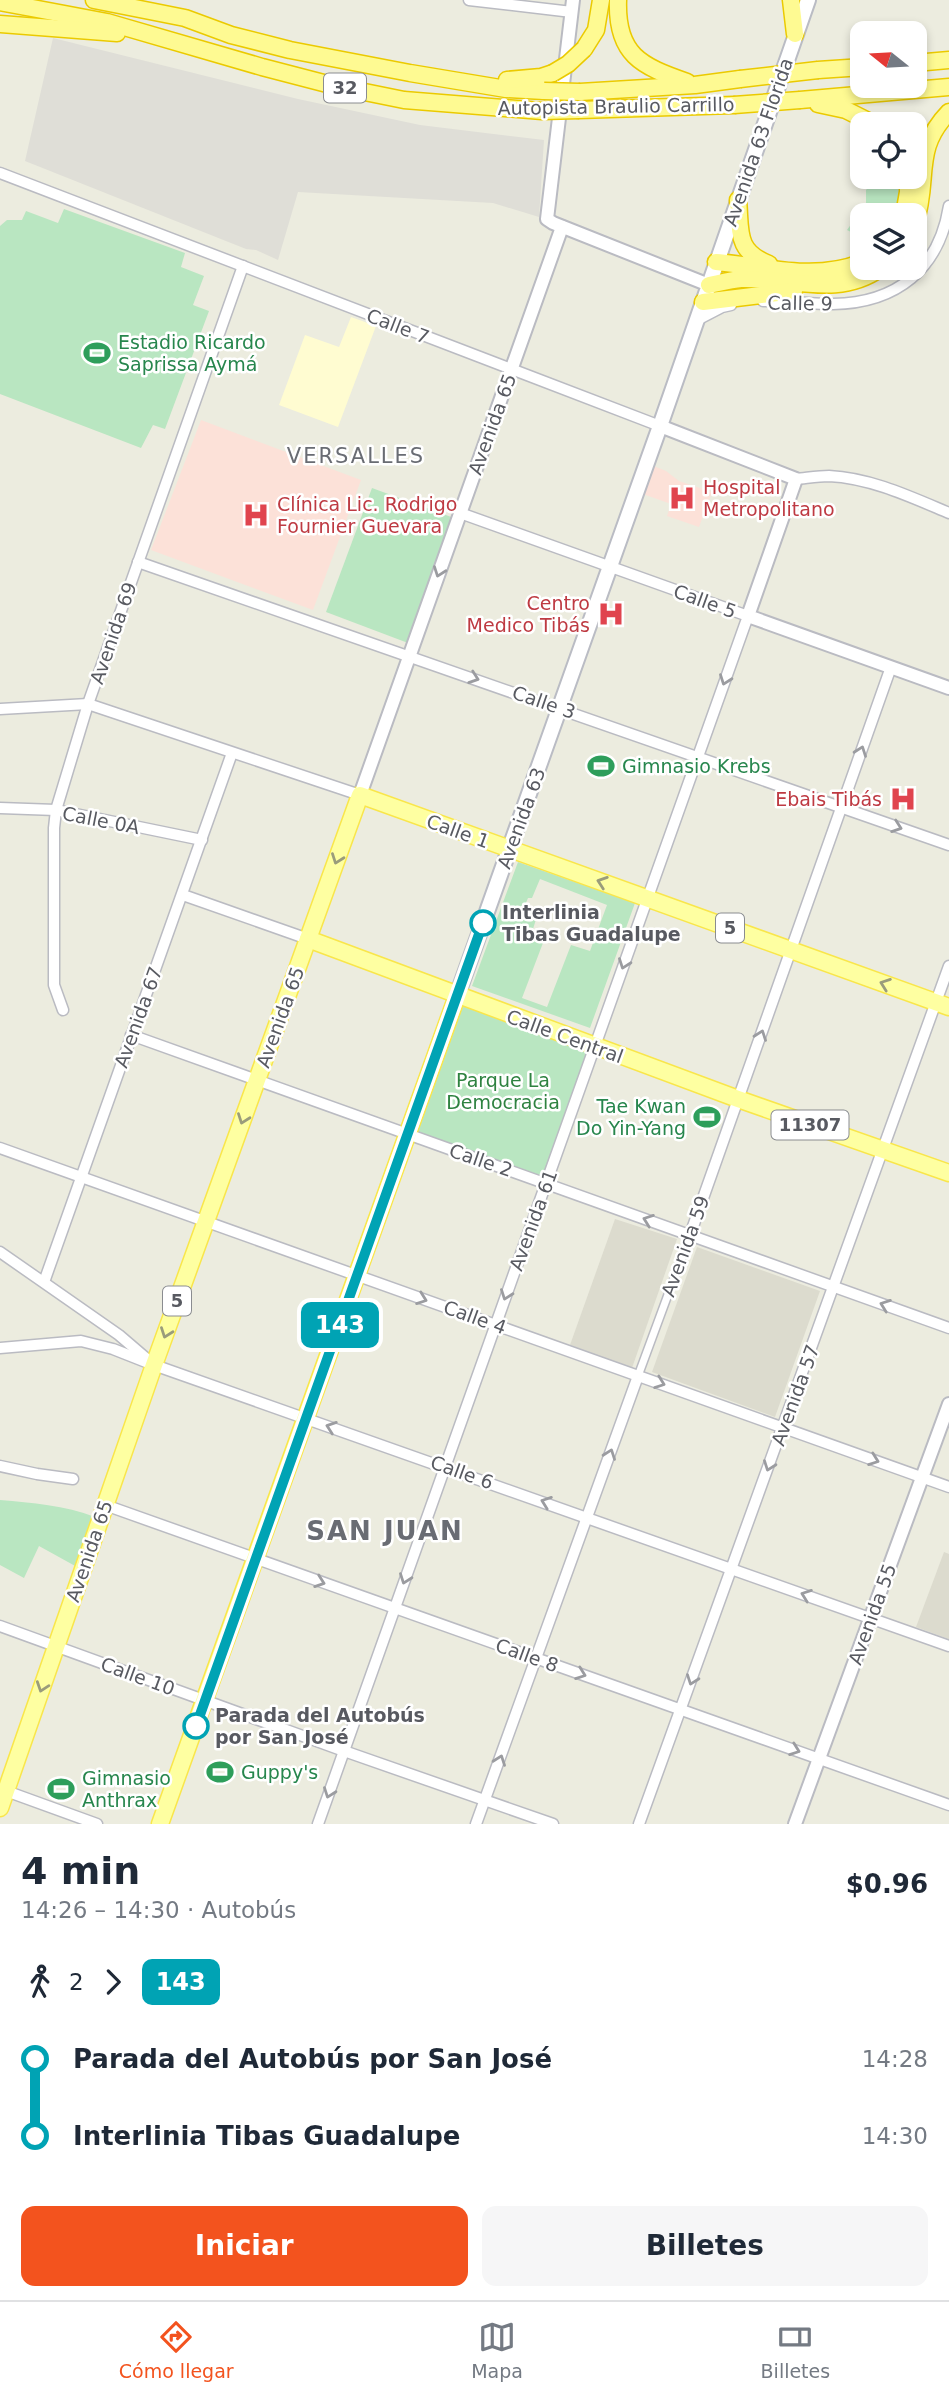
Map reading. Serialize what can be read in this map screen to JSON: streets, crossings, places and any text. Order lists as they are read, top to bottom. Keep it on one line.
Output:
{"streets":{"highway":["32","Autopista Braulio Carrillo"],"main road":["Avenida 63 Florida","Avenida 65","Avenida 63","Calle 1","5","Calle Central","11307"],"street":["Calle 9","Calle 7","Calle 5","Avenida 69","Calle 3","Calle 0A","Avenida 67","Calle 2","Avenida 61","Avenida 59","Calle 4","Avenida 57","Calle 6","Avenida 55","Calle 8","Calle 10"]},"crossings":[["Avenida 63 Florida","Avenida 63"],["Calle 9","Avenida 63"],["Calle 7","Avenida 65"],["Calle 7","Avenida 69"],["Calle 7","Avenida 63"],["Avenida 65","Calle 5"],["Avenida 65","Calle 3"],["Avenida 65","Calle 1"],["Avenida 65","Calle Central"],["Avenida 65","Calle 2"],["Avenida 65","Calle 4"],["Avenida 65","Calle 6"],["Avenida 65","Calle 8"],["Avenida 65","Calle 10"],["Calle 5","Avenida 63"],["Calle 5","Avenida 61"],["Calle 5","Avenida 59"],["Avenida 69","Calle 3"],["Avenida 69","Calle 0A"],["Avenida 69","Calle 1"],["Calle 3","Avenida 63"],["Calle 3","Avenida 61"],["Calle 3","Avenida 59"],["Avenida 63","Calle 1"],["Avenida 63","Calle Central"],["Avenida 63","Calle 2"],["Avenida 63","Calle 4"],["Avenida 63","Calle 6"],["Avenida 63","Calle 8"],["Avenida 63","Calle 10"],["Calle 0A","Avenida 67"],["Calle 1","Avenida 67"],["Calle 1","Avenida 61"],["Calle 1","Avenida 59"],["Calle 1","Avenida 57"],["Avenida 67","Calle Central"],["Avenida 67","Calle 2"],["Avenida 67","Calle 4"],["Avenida 67","Calle 6"],["Calle Central","Avenida 61"],["Calle Central","Avenida 59"],["Calle Central","Avenida 57"],["Calle 2","Avenida 61"],["Calle 2","Avenida 59"],["Calle 2","Avenida 57"],["Avenida 61","Calle 4"],["Avenida 61","Calle 6"],["Avenida 61","Calle 8"],["Avenida 61","Calle 10"],["Avenida 59","Calle 4"],["Avenida 59","Calle 6"],["Avenida 59","Calle 8"],["Avenida 59","Calle 10"],["Calle 4","Avenida 57"],["Calle 4","Avenida 55"],["Avenida 57","Calle 6"],["Avenida 57","Calle 8"],["Calle 6","Avenida 55"],["Avenida 55","Calle 8"]],"one_way":["Avenida 65","Avenida 61","Avenida 59","Calle 4","Calle 6","Calle 8"],"districts":["VERSALLES","SAN JUAN"],"parks":["Parque La Democracia"],"places":{"sports":["Estadio Ricardo Saprissa Aymá","Gimnasio Krebs","Tae Kwan Do Yin-Yang","Guppy's","Gimnasio Anthrax"],"hospital":["Hospital Metropolitano","Clínica Lic. Rodrigo Fournier Guevara","Centro Medico Tibás","Ebais Tibás"],"other":["Interlinia Tibas Guadalupe","Parada del Autobús por San José"]},"lines":["bus line 143"],"north":"left","page":{"on_map":"143","heading":["4 min","14:26 – 14:30 · Autobús","$0.96"],"legs":["2","143"],"list":[{"name":"Parada del Autobús por San José","value":"14:28"},{"name":"Interlinia Tibas Guadalupe","value":"14:30"}],"buttons":["Iniciar","Billetes"],"tabs":["Cómo llegar","Mapa","Billetes"]}}
